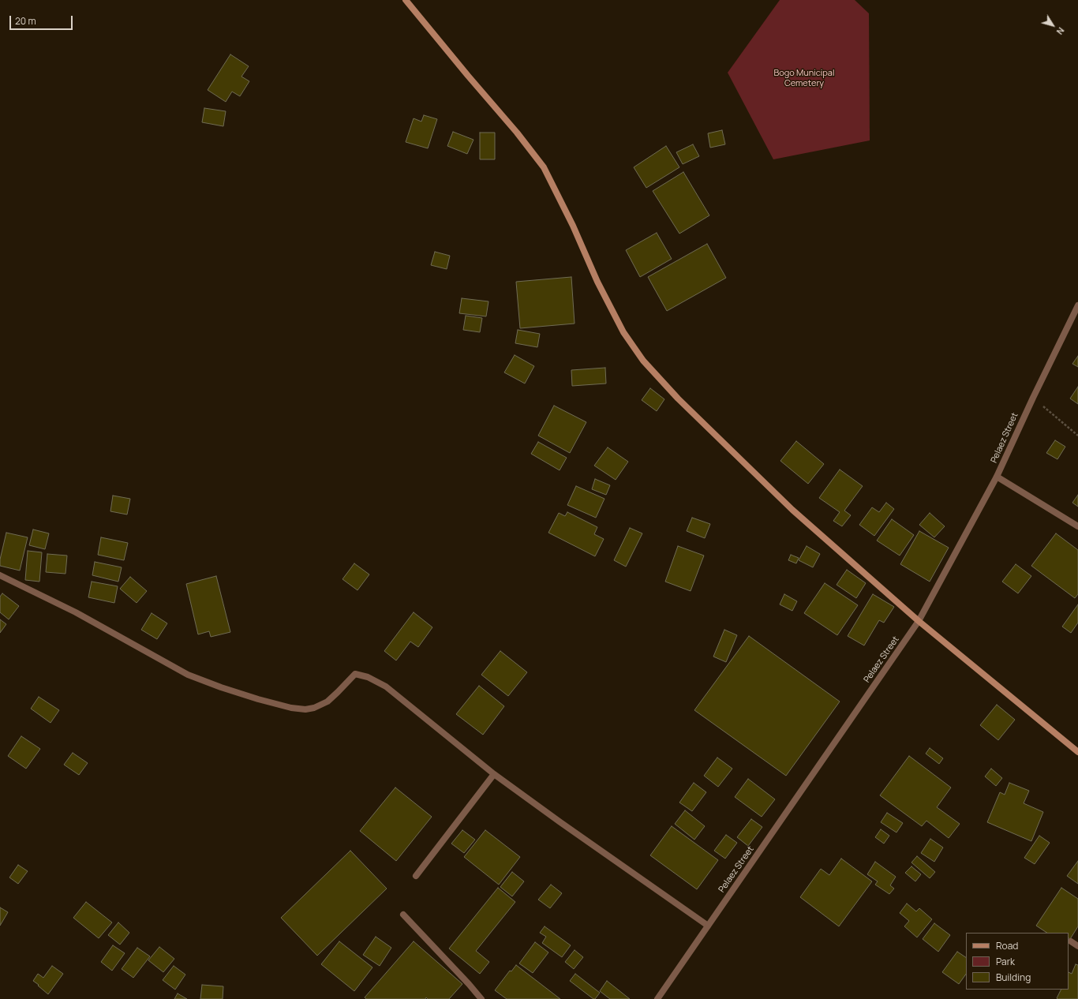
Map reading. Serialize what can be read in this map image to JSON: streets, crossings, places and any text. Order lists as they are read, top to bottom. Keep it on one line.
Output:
{"streets":{"street":["Pelaez Street"]},"parks":["Bogo Municipal Cemetery"],"legend":["Road","Park","Building"],"scale_bar":"20 m","north":"bottom right"}
